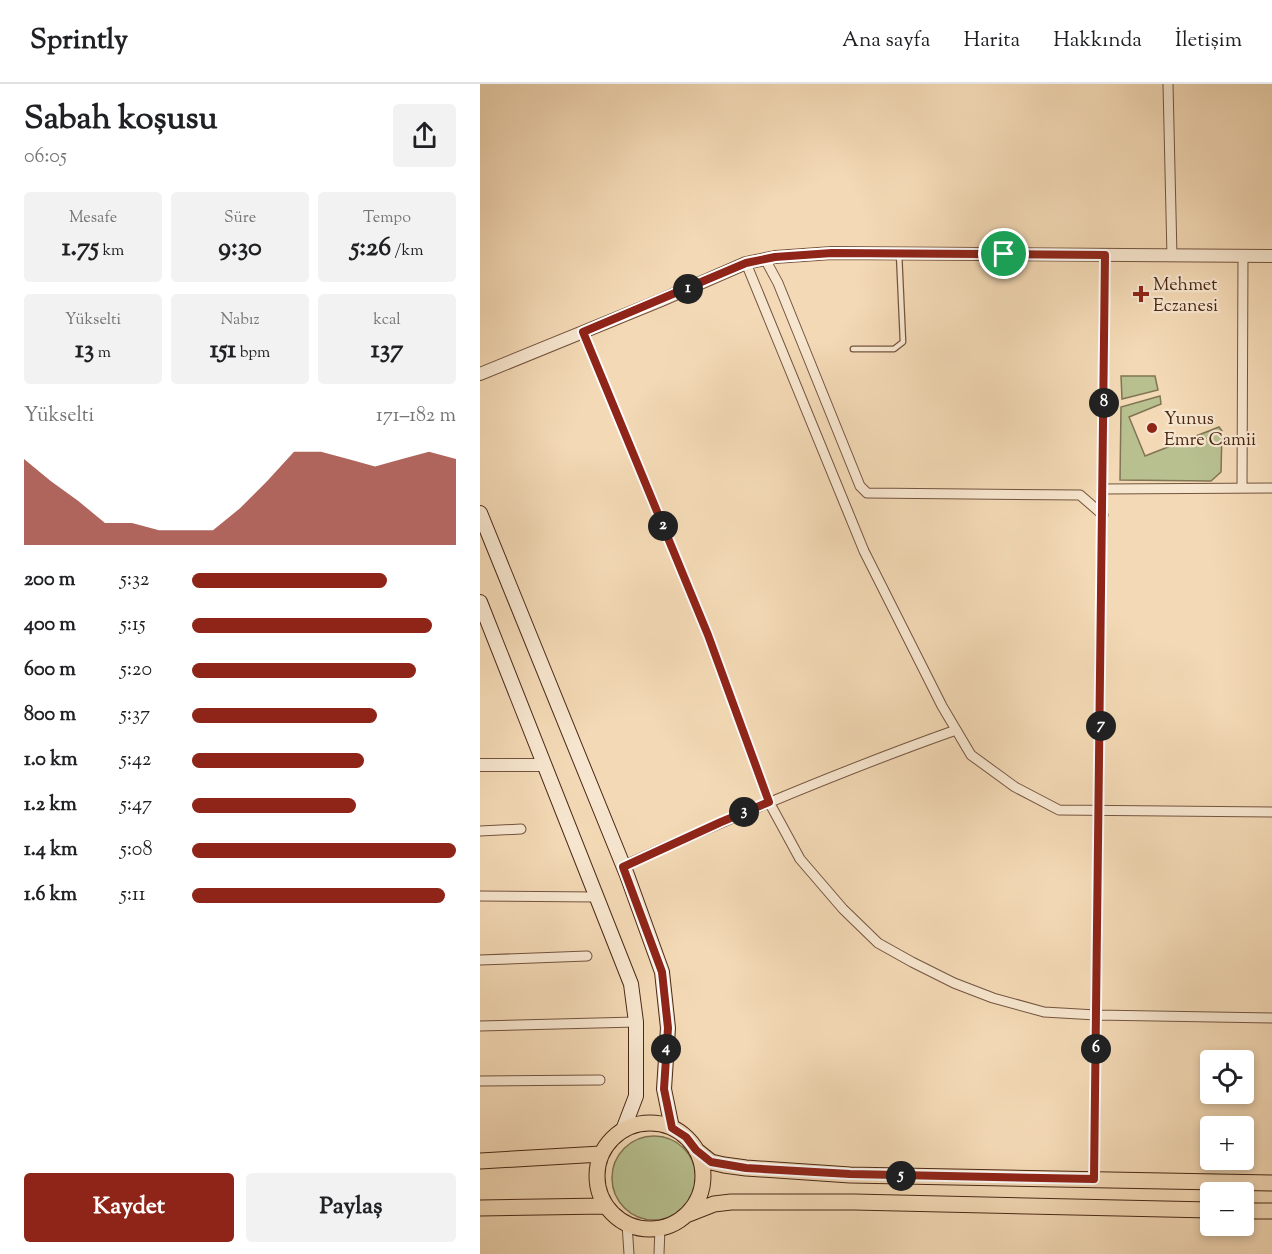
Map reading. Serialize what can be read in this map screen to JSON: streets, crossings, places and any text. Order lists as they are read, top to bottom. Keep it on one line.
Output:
{"places":{"health":["Mehmet Eczanesi"],"other":["Yunus Emre Camii"]},"page":{"header":"Sprintly","nav":["Ana sayfa","Harita","Hakkında","İletişim"],"heading":["Sabah koşusu","06:05"],"stats":[["Mesafe","1.75 km"],["Süre","9:30"],["Tempo","5:26 /km"],["Yükselti","13 m"],["Nabız","151 bpm"],["kcal","137"]],"pins":["1","8","2","7","3","4","6","5"],"chart":["Yükselti","171–182 m"],"list":[{"name":"200 m","note":"5:32"},{"name":"400 m","note":"5:15"},{"name":"600 m","note":"5:20"},{"name":"800 m","note":"5:37"},{"name":"1.0 km","note":"5:42"},{"name":"1.2 km","note":"5:47"},{"name":"1.4 km","note":"5:08"},{"name":"1.6 km","note":"5:11"}],"map_buttons":["+","−"],"buttons":["Kaydet","Paylaş"]}}
